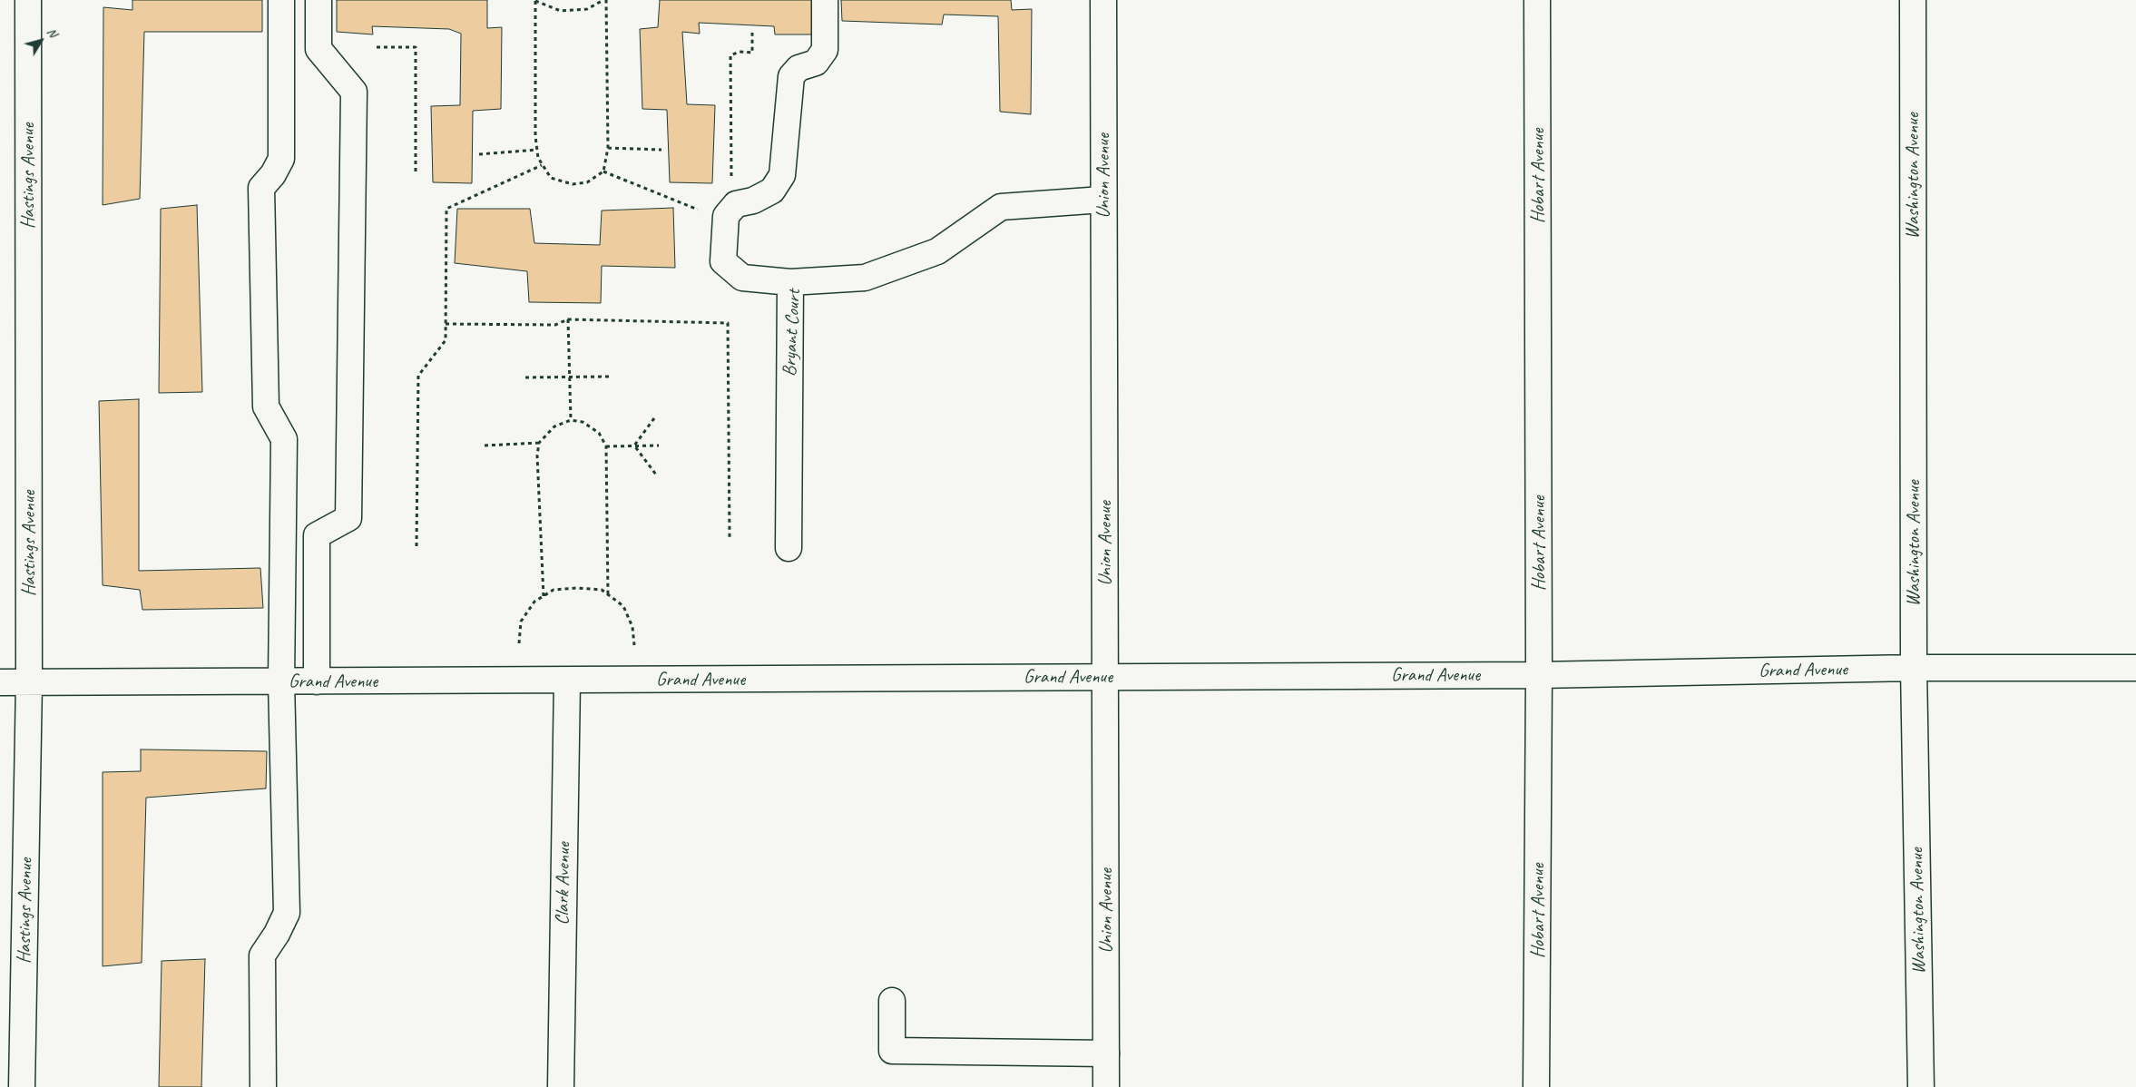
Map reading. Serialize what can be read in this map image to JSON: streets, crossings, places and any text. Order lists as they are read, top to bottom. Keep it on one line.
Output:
{"streets":{"street":["Hastings Avenue","Union Avenue","Hobart Avenue","Washington Avenue","Bryant Court","Grand Avenue","Clark Avenue"]},"crossings":[["Hastings Avenue","Grand Avenue"],["Union Avenue","Bryant Court"],["Union Avenue","Grand Avenue"],["Hobart Avenue","Grand Avenue"],["Washington Avenue","Grand Avenue"],["Grand Avenue","Clark Avenue"]],"north":"top right"}
